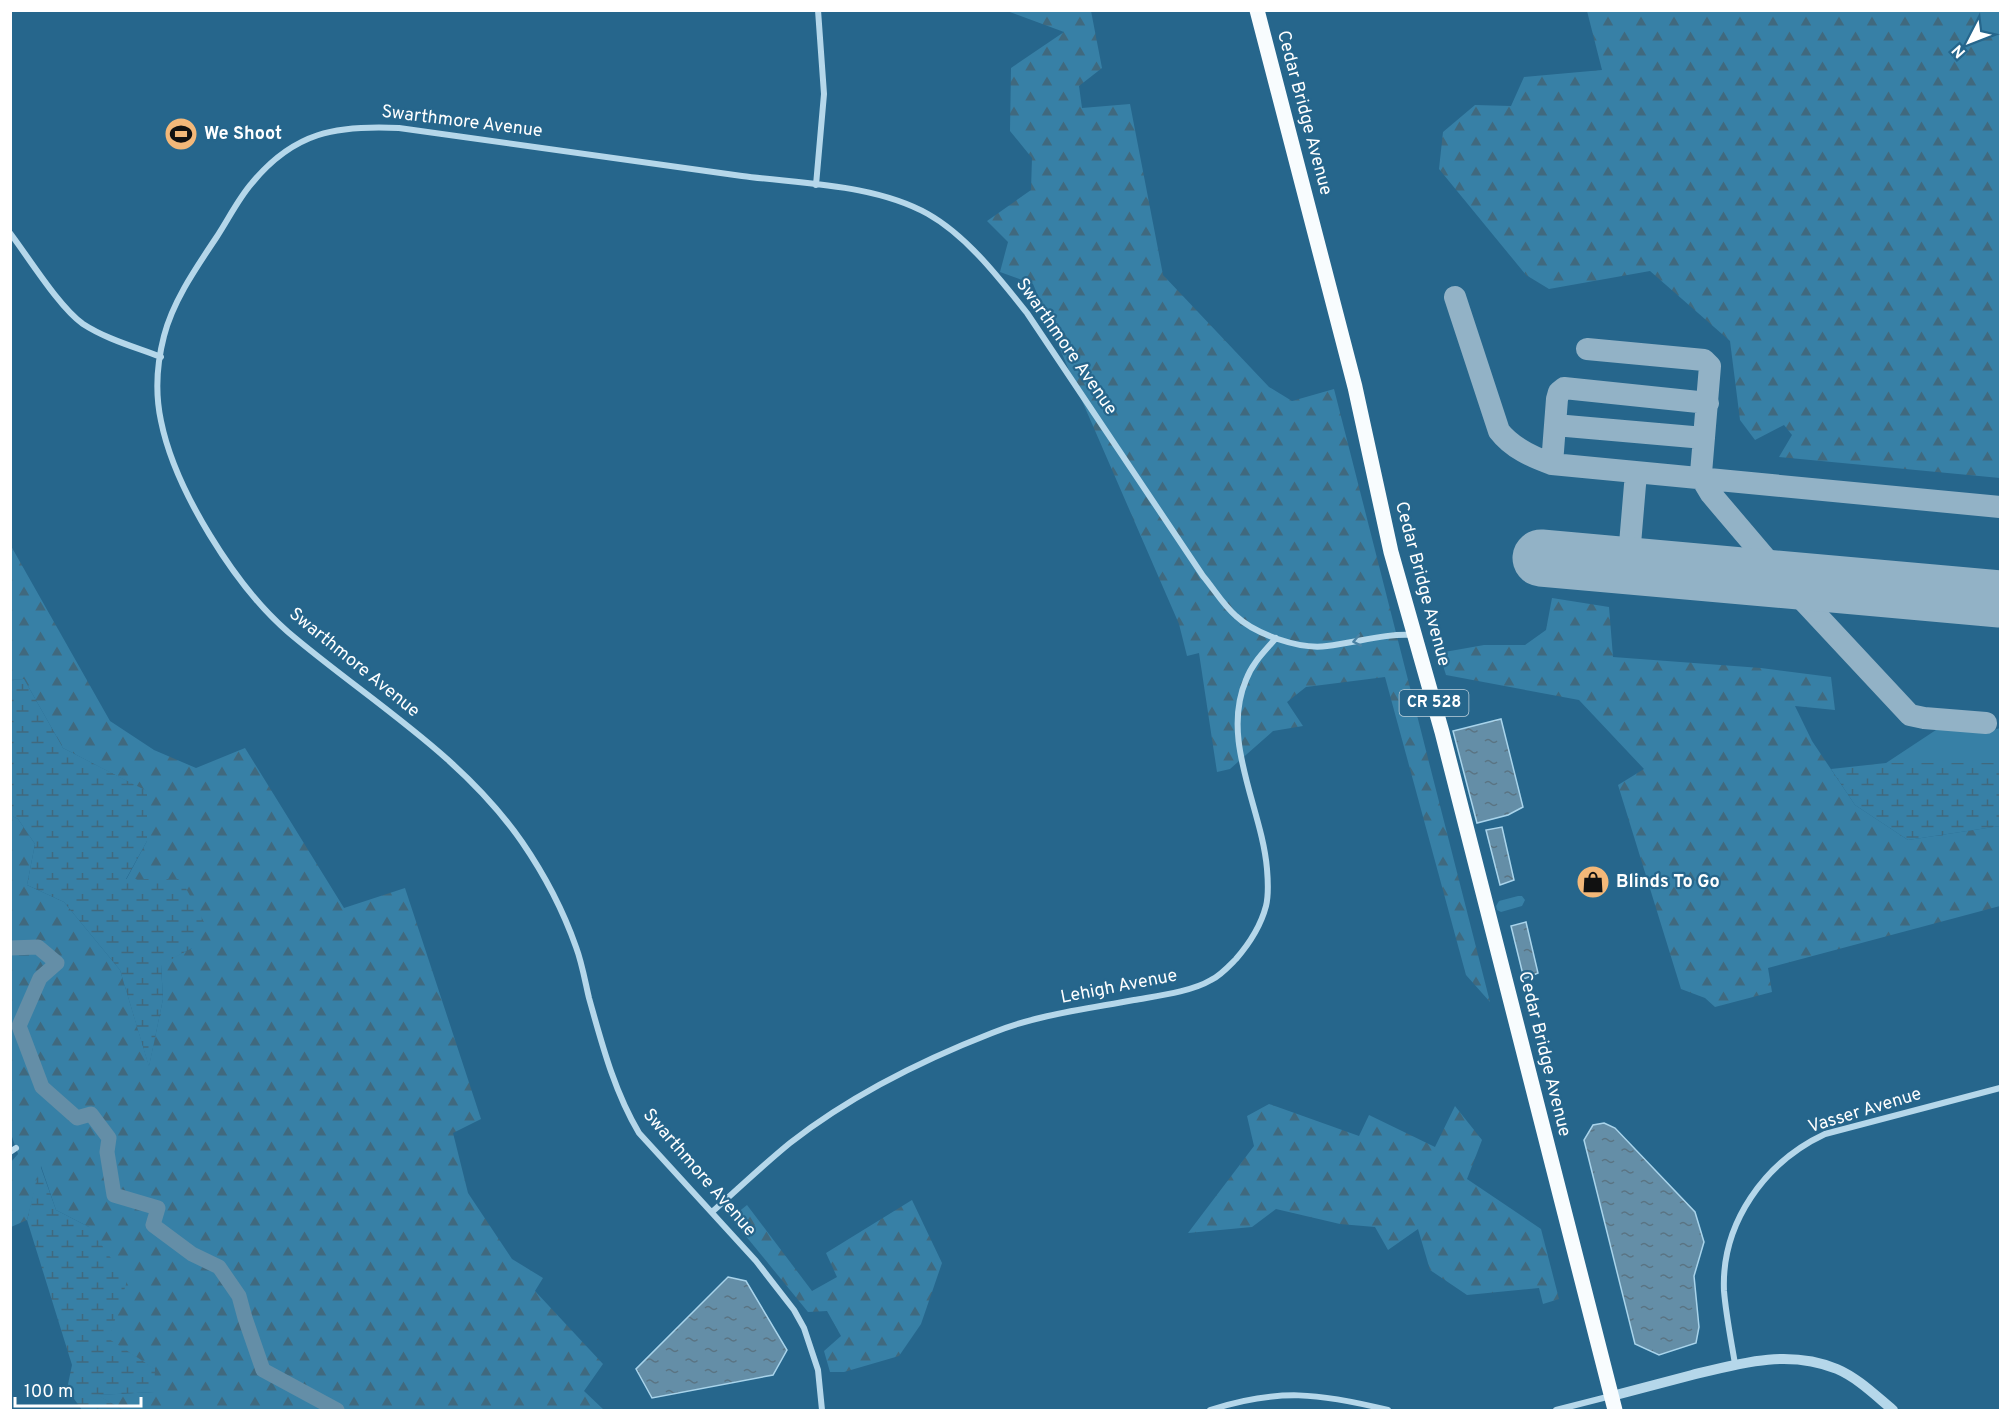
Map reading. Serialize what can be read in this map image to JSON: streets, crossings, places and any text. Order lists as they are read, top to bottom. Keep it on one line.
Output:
{"streets":{"main road":["Cedar Bridge Avenue","CR 528"],"street":["Swarthmore Avenue","Lehigh Avenue","Vasser Avenue"]},"crossings":[["Cedar Bridge Avenue","Swarthmore Avenue"],["Swarthmore Avenue","Lehigh Avenue"]],"places":{"sports":["We Shoot"],"shop":["Blinds To Go"]},"scale_bar":"100 m","north":"bottom left"}
